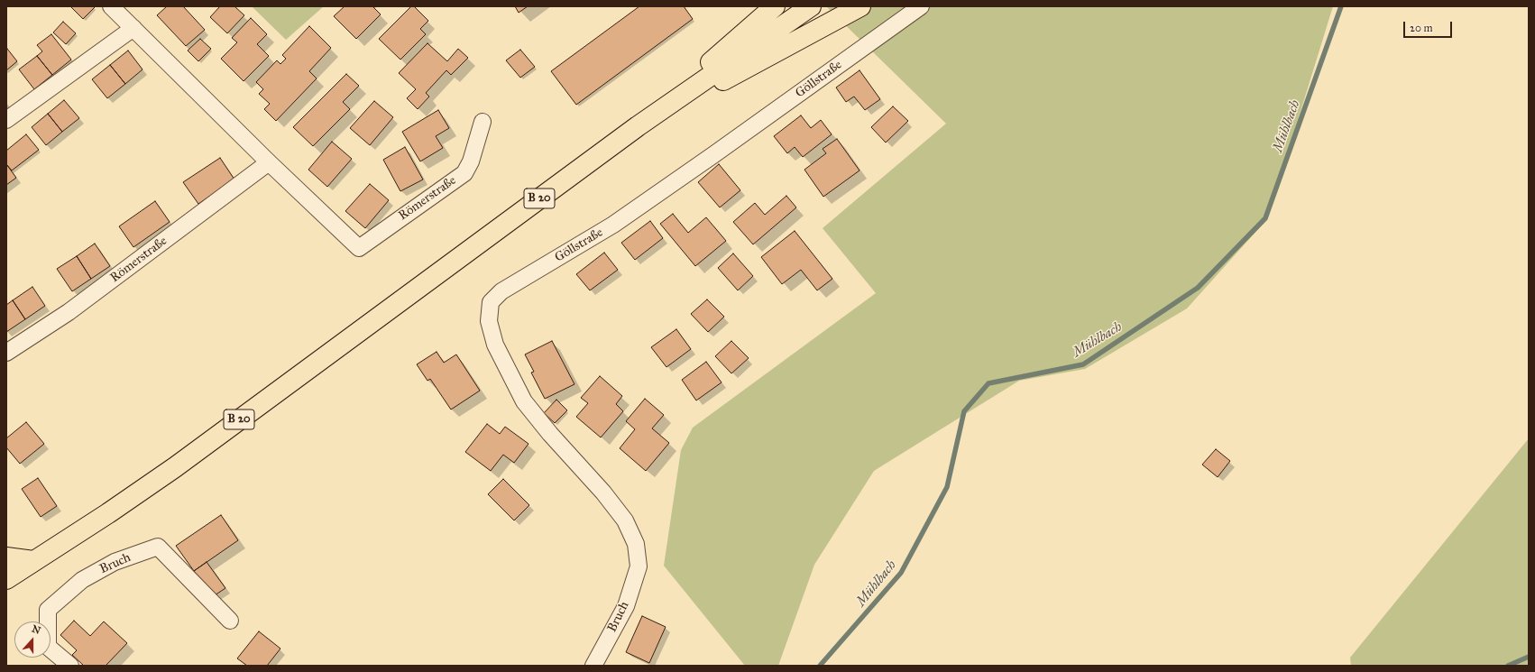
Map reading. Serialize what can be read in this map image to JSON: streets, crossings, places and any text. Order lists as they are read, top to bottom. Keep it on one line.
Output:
{"streets":{"main road":["B 20"],"street":["Göllstraße","Römerstraße","Bruch"]},"crossings":[["Göllstraße","Bruch"]],"water":["Mühlbach"],"scale_bar":"20 m","north":"top"}
